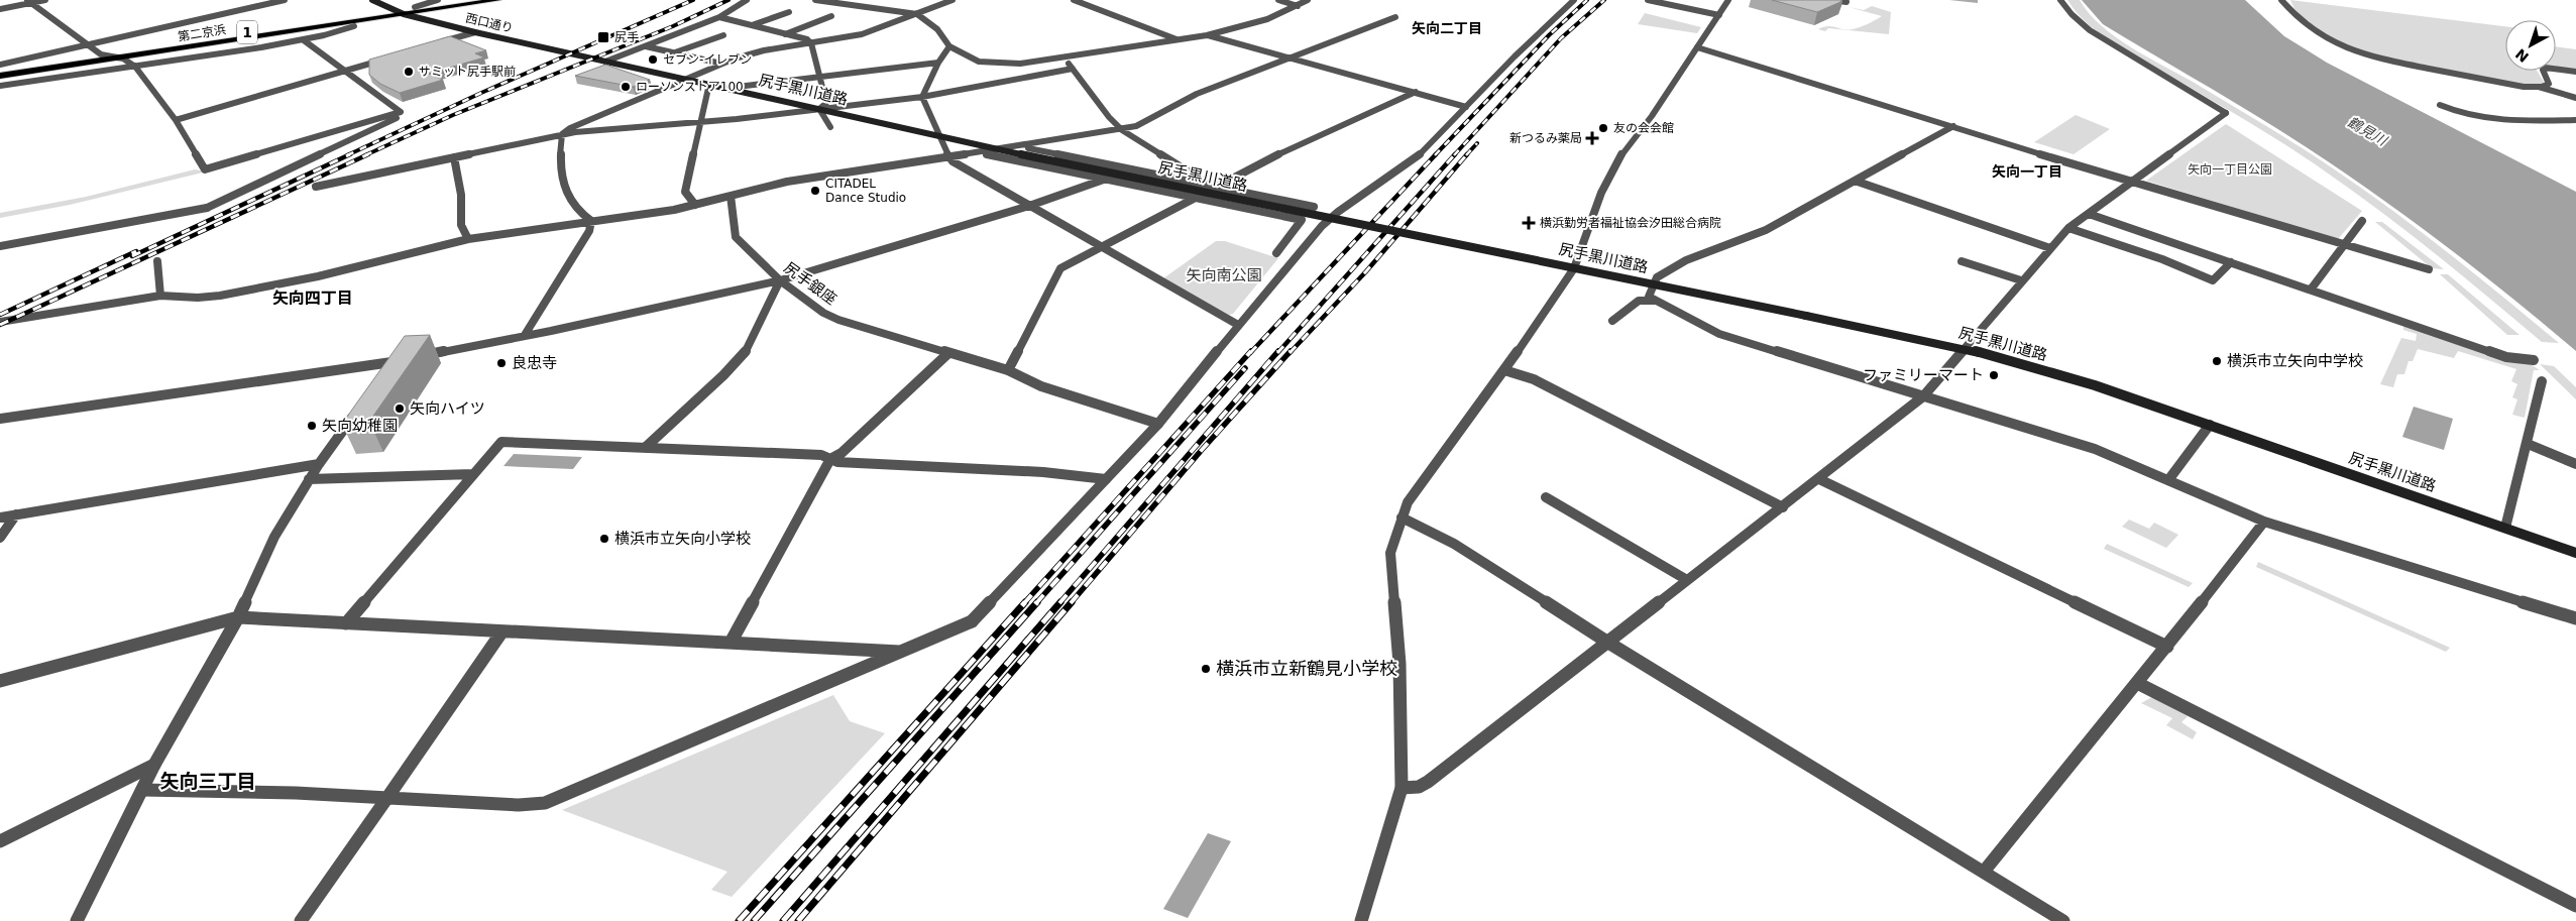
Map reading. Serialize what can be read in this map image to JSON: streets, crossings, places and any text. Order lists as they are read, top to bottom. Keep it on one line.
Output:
{"streets":{"highway":["1","第二京浜"],"main road":["西口通り","尻手黒川道路"],"street":["尻手銀座"]},"crossings":[["西口通り","第二京浜"],["西口通り","尻手黒川道路"]],"districts":["矢向二丁目","矢向一丁目","矢向四丁目","矢向三丁目"],"water":["鶴見川"],"parks":["矢向一丁目公園","矢向南公園"],"places":{"transit":["尻手"],"other":["セブン-イレブン","サミット尻手駅前","ローソンストア100","友の会会館","CITADEL Dance Studio","横浜市立矢向中学校","良忠寺","ファミリーマート","矢向ハイツ","矢向幼稚園","横浜市立矢向小学校","横浜市立新鶴見小学校"],"health":["新つるみ薬局","横浜勤労者福祉協会汐田総合病院"]},"north":"bottom left"}
